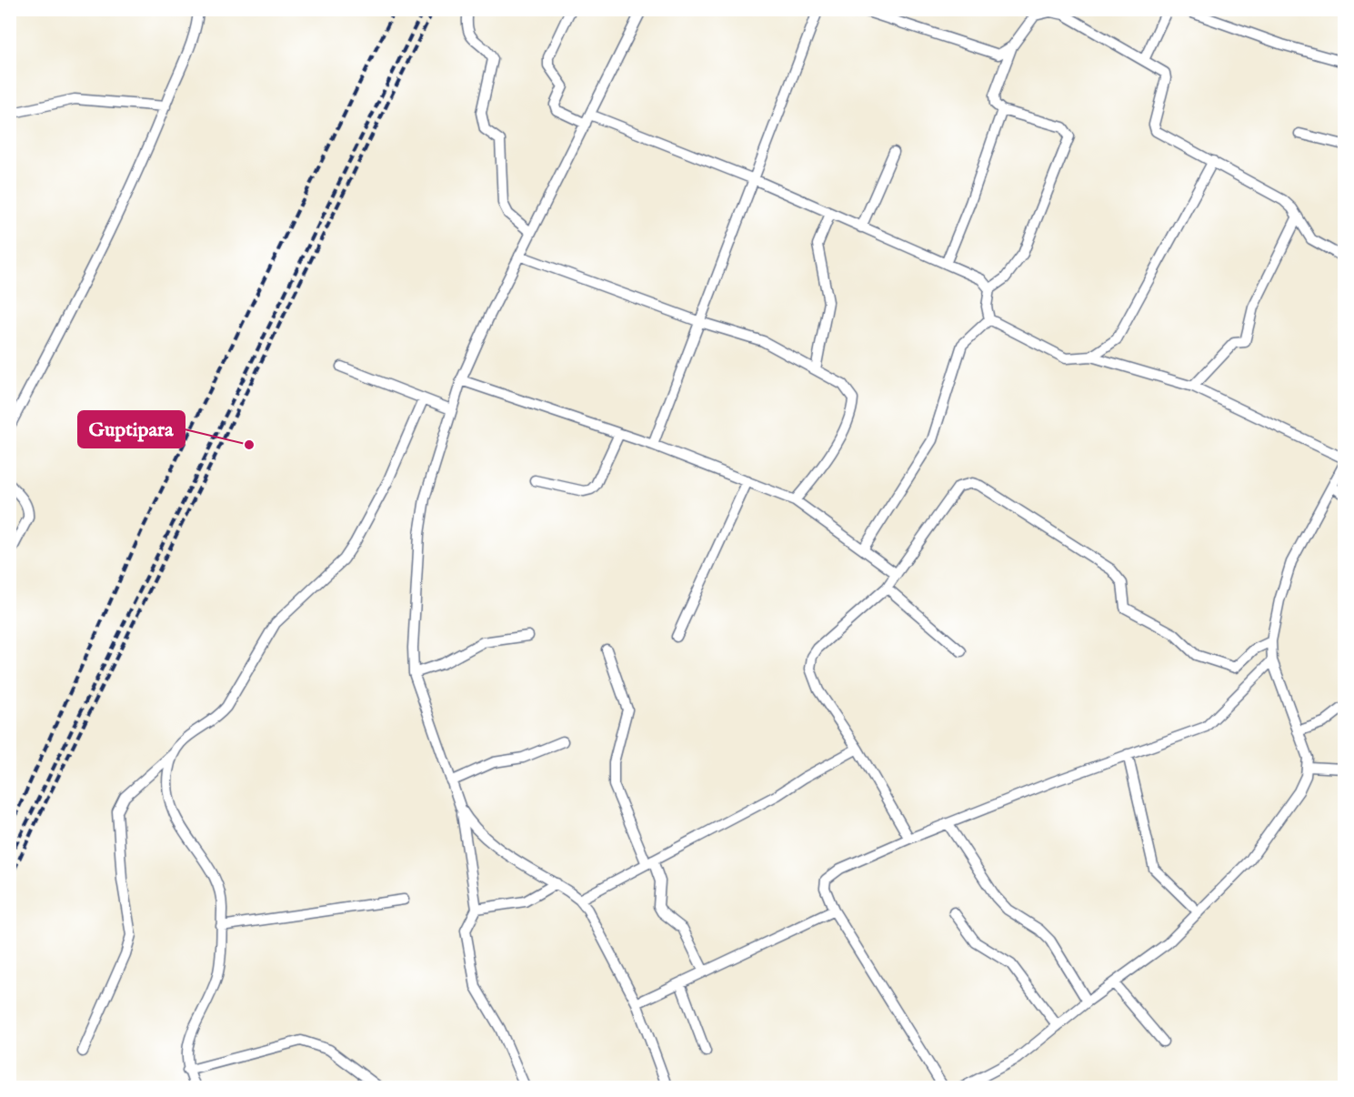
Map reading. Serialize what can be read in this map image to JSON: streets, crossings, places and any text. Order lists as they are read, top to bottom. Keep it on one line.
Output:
{"places":["Guptipara"]}
